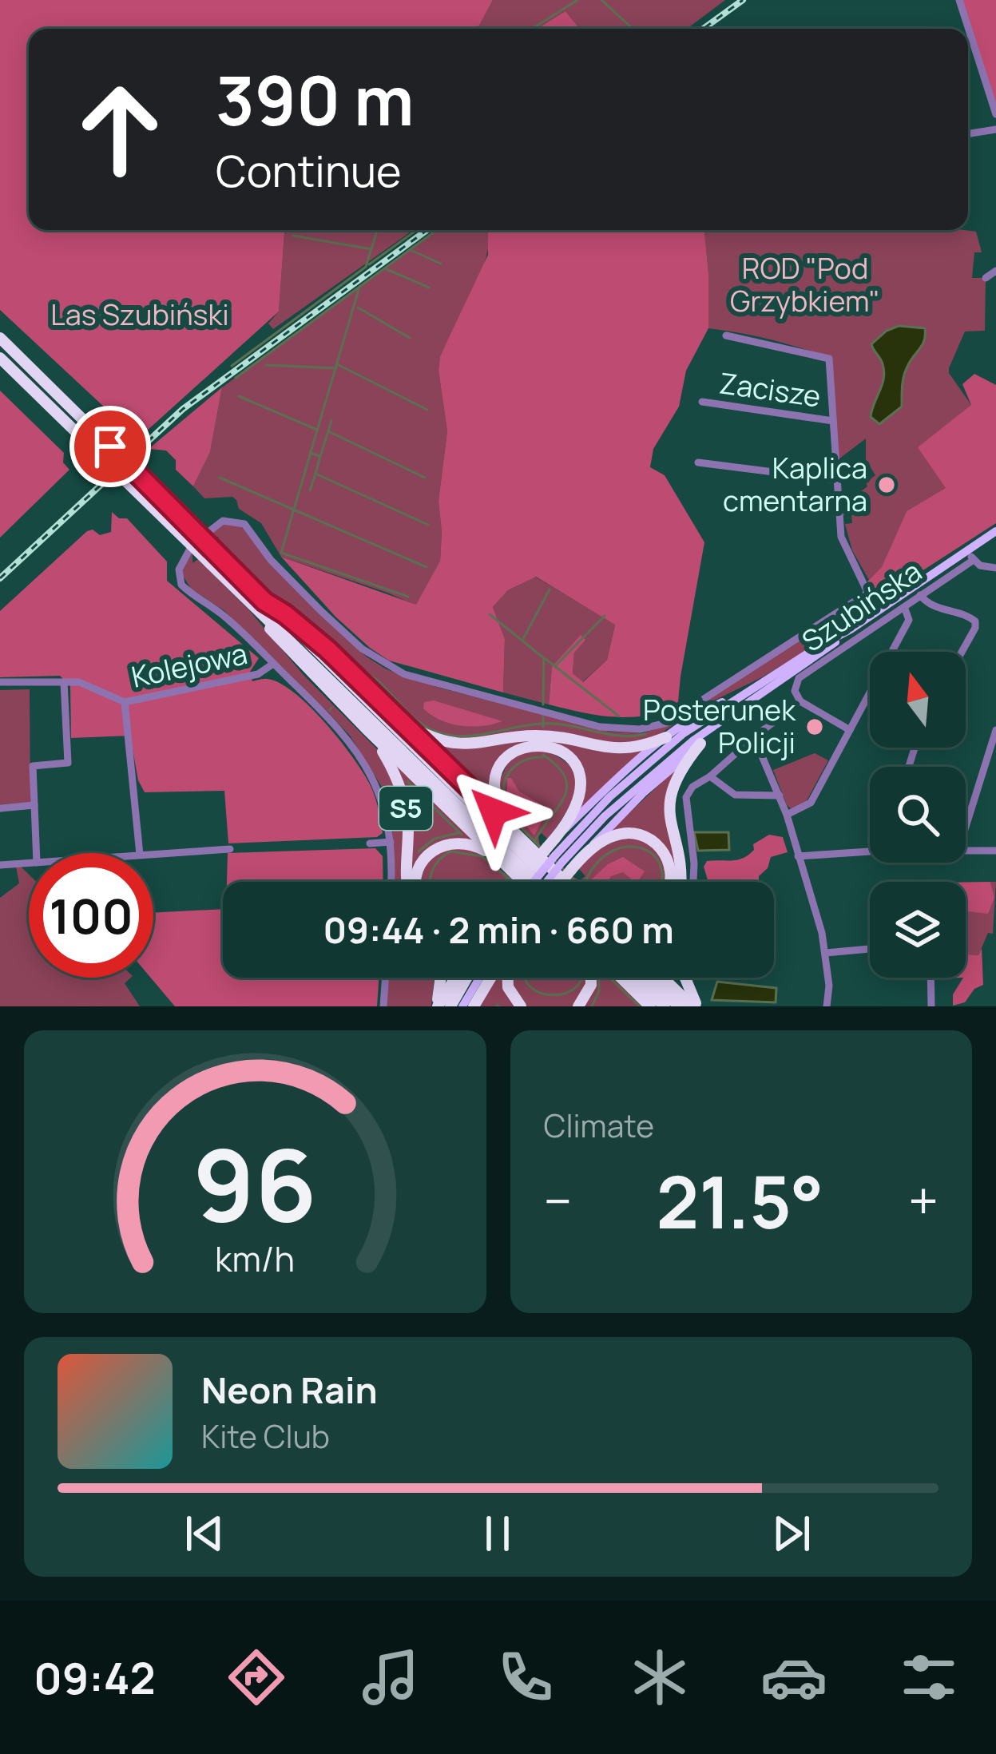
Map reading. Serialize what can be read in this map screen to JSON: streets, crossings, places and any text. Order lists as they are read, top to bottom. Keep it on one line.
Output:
{"streets":{"highway":["S5"],"main road":["Szubińska"],"street":["Zacisze","Kolejowa"]},"parks":["ROD \"Pod Grzybkiem\"","Las Szubiński"],"places":["Kaplica cmentarna","Posterunek Policji"],"north":"top","page":{"turn":["390 m","Continue"],"limit":"100","trip":"09:44 · 2 min · 660 m","tile":"Climate","heat":["−","21.5°","+"],"song":["Neon Rain","Kite Club"],"tabs":"09:42","gauge":["96","km/h"]}}
